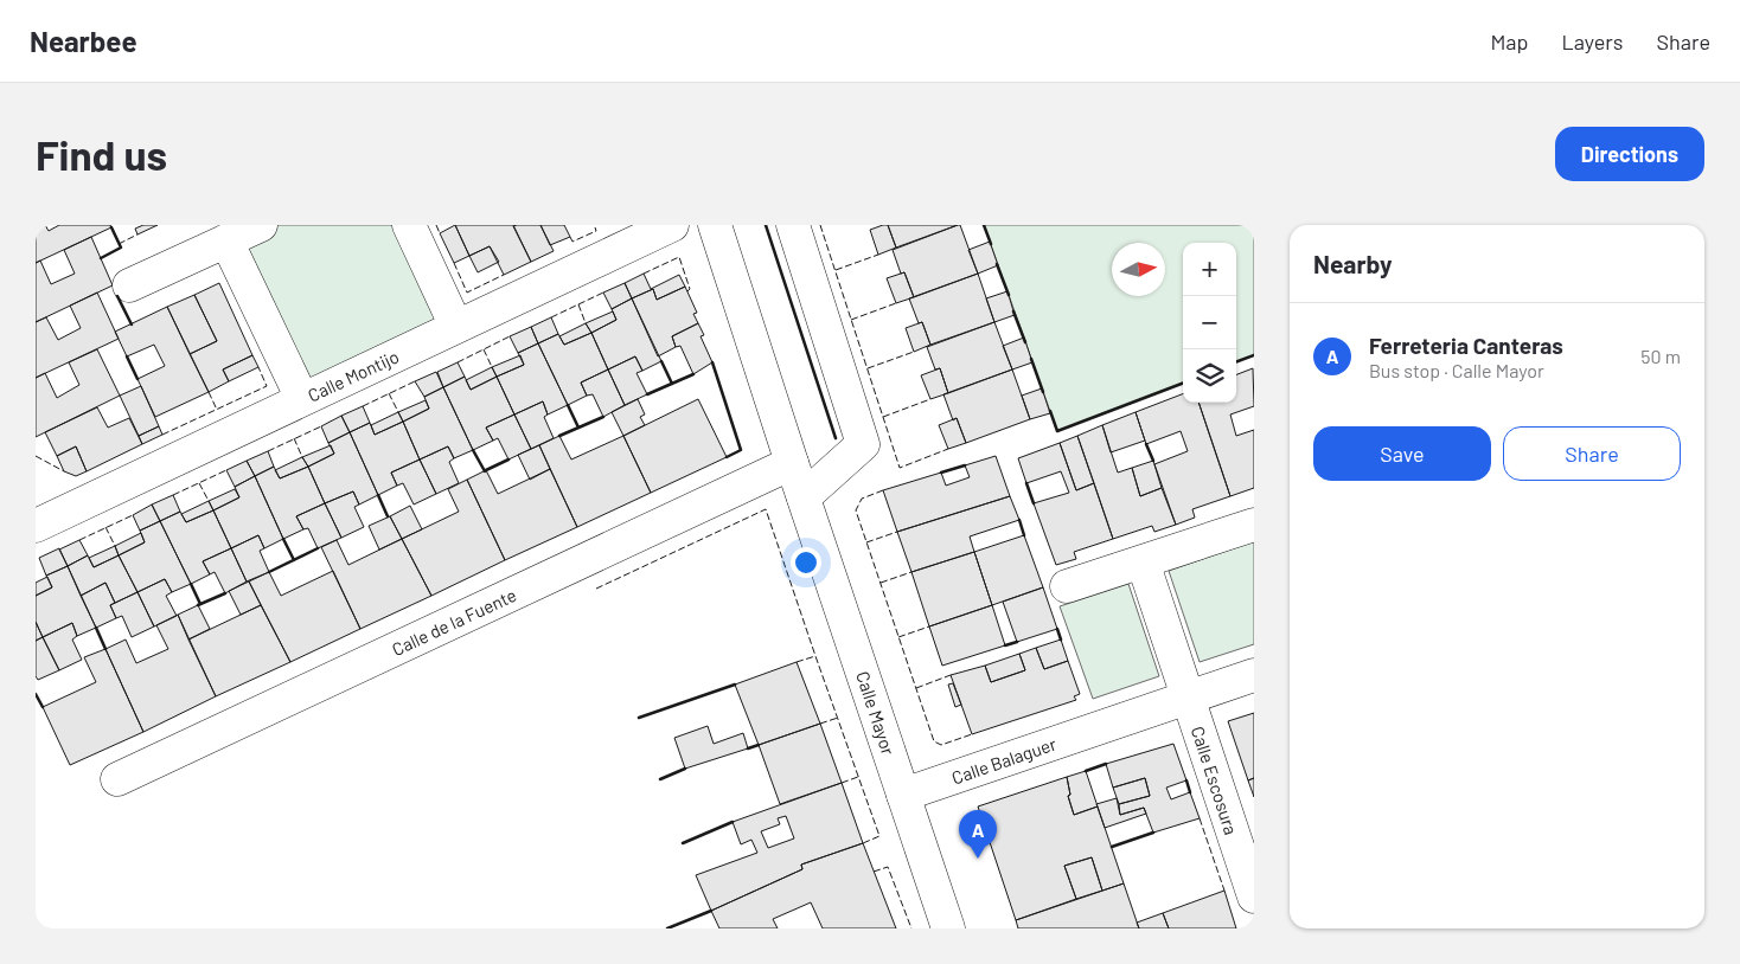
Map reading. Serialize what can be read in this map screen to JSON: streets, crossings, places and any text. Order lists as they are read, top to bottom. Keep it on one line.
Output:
{"streets":{"street":["Calle Montijo","Calle de la Fuente","Calle Mayor","Calle Balaguer","Calle Escosura"]},"crossings":[["Calle de la Fuente","Calle Mayor"],["Calle Mayor","Calle Balaguer"],["Calle Balaguer","Calle Escosura"]],"north":"right","page":{"header":"Nearbee","nav":["Map","Layers","Share"],"buttons":["Directions",["Save","Share"]],"title":"Find us","heading":"Nearby","map_buttons":["+","−"],"list":[{"mark":"A","name":"Ferreteria Canteras","note":"Bus stop · Calle Mayor","value":"50 m"}],"pins":"A"}}
